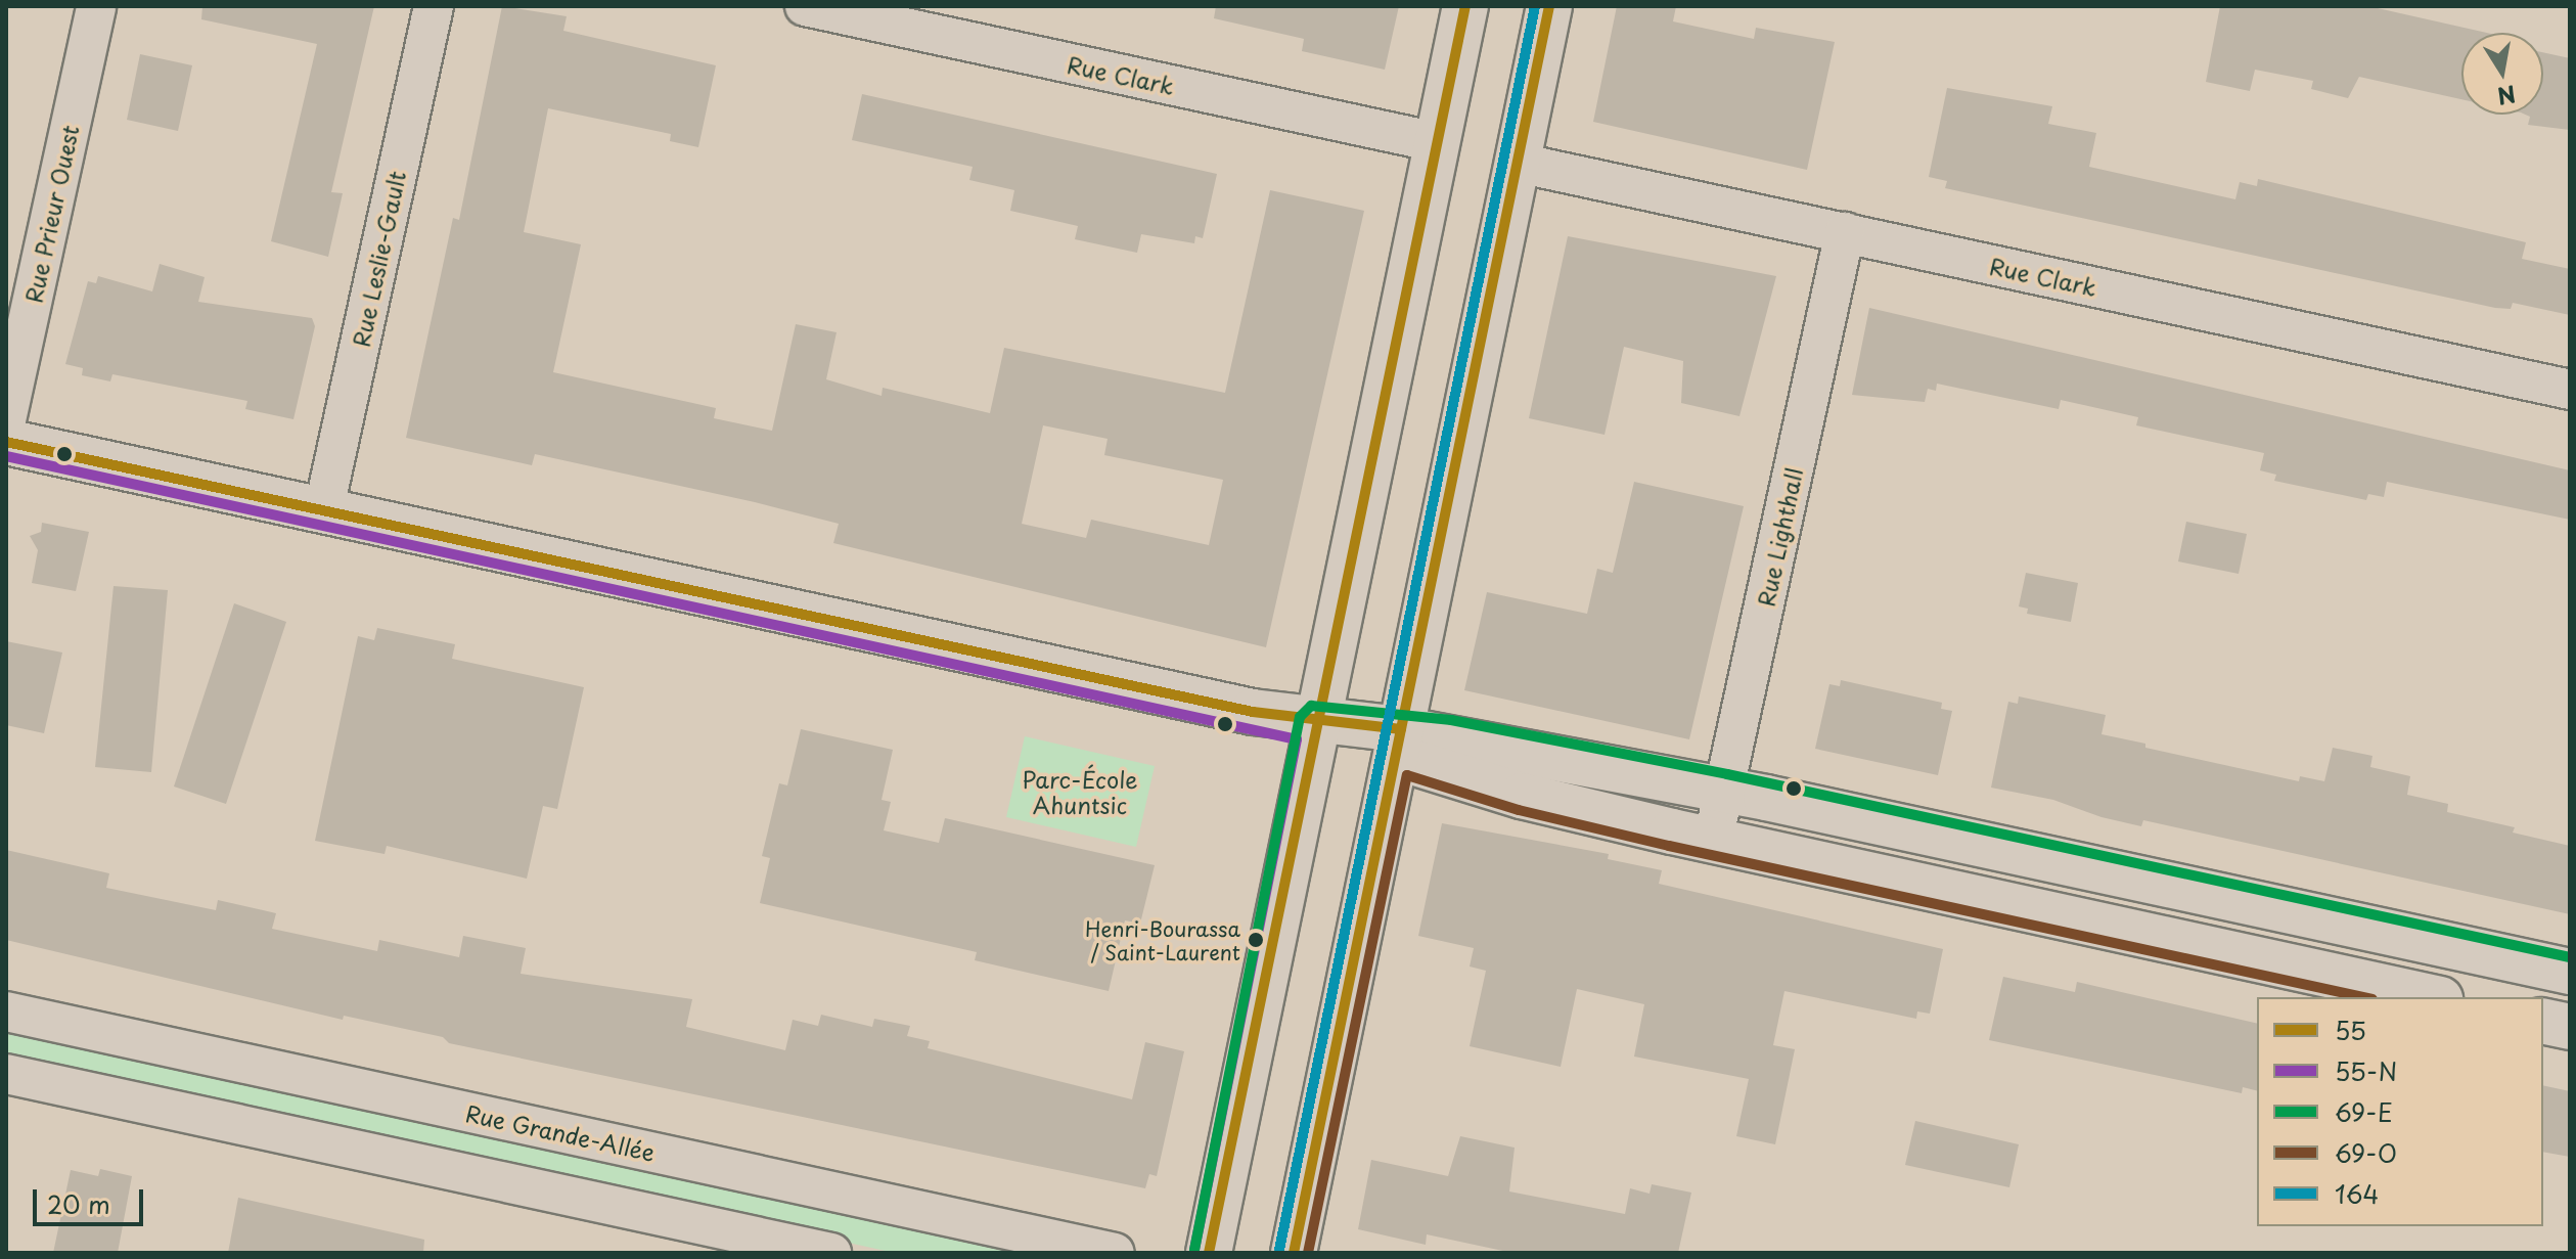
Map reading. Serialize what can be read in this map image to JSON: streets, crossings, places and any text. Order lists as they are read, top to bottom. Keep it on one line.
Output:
{"streets":{"street":["Rue Clark","Rue Prieur Ouest","Rue Leslie-Gault","Rue Lighthall","Rue Grande-Allée"]},"crossings":[["Rue Clark","Rue Lighthall"]],"parks":["Parc-École Ahuntsic"],"places":["Henri-Bourassa / Saint-Laurent"],"lines":["transit line 55","transit line 164","transit line 55-N","transit line 69-E","transit line 69-O"],"legend":["55","55-N","69-E","69-O","164"],"scale_bar":"20 m","north":"bottom"}
